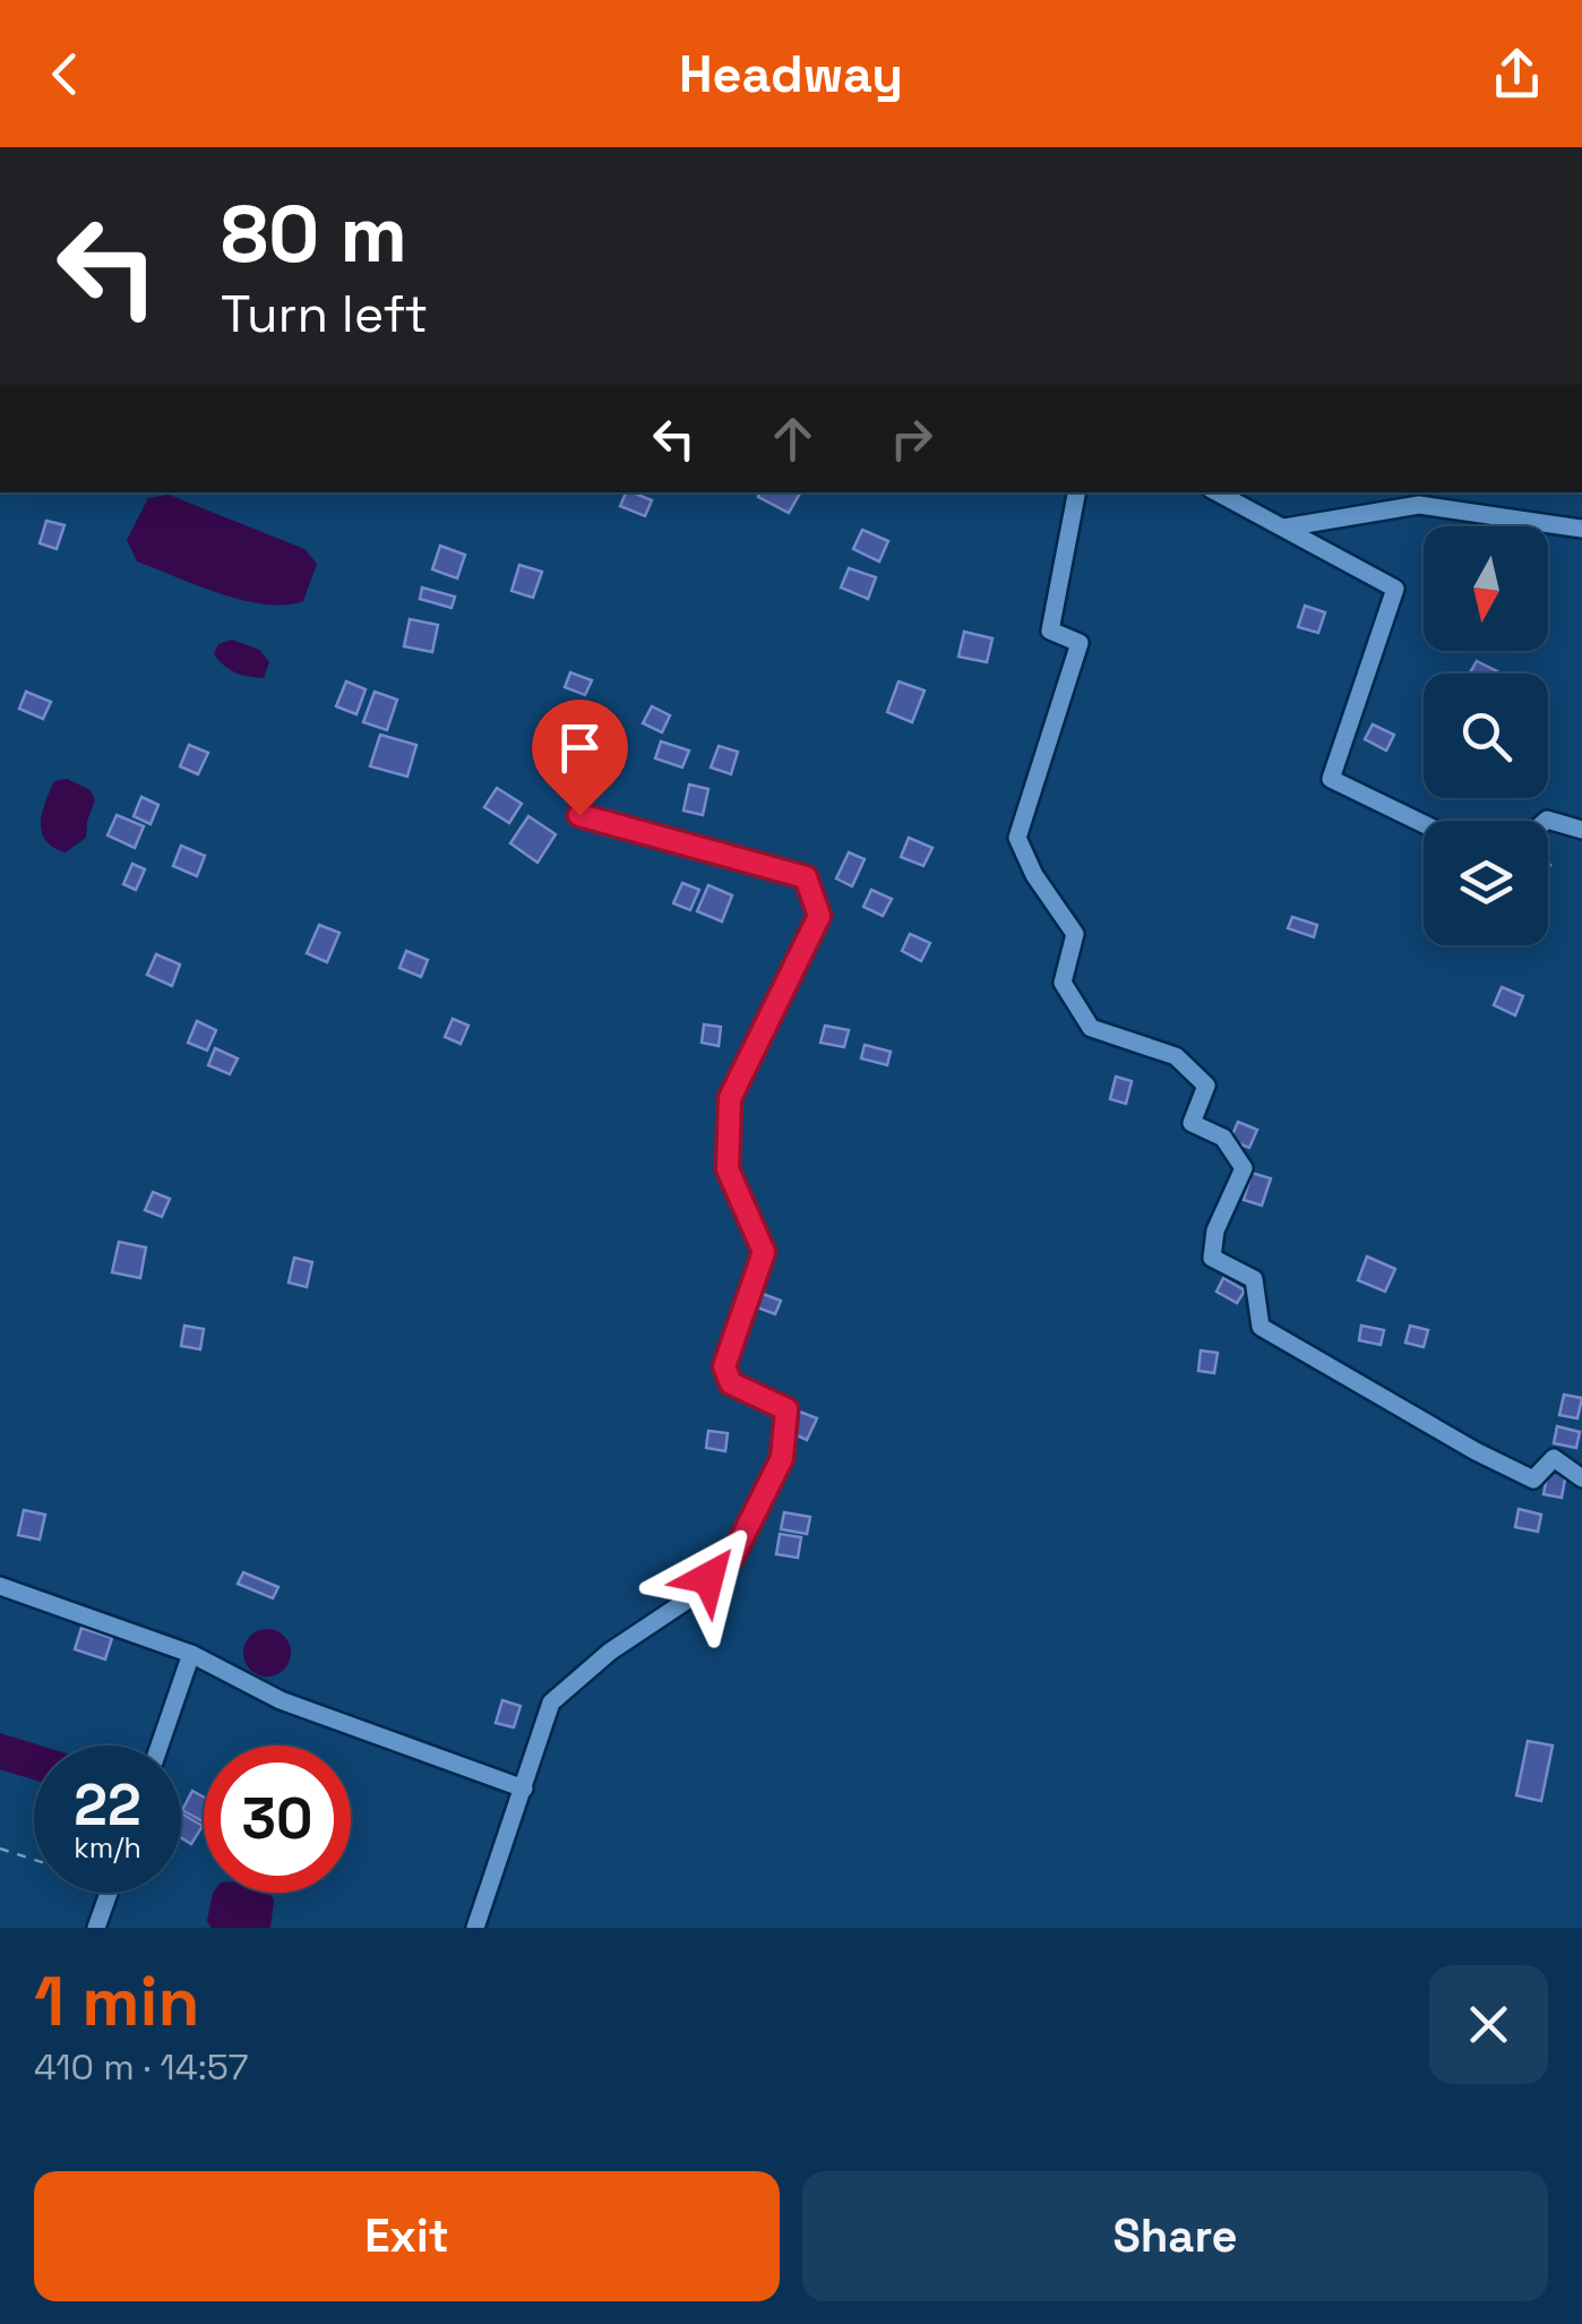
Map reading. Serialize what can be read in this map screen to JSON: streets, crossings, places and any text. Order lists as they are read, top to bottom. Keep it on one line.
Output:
{"north":"bottom","page":{"header":"Headway","turn":["80 m","Turn left"],"speed":"22 km/h","limit":"30","heading":["1 min","410 m · 14:57"],"buttons":["Exit","Share"]}}
